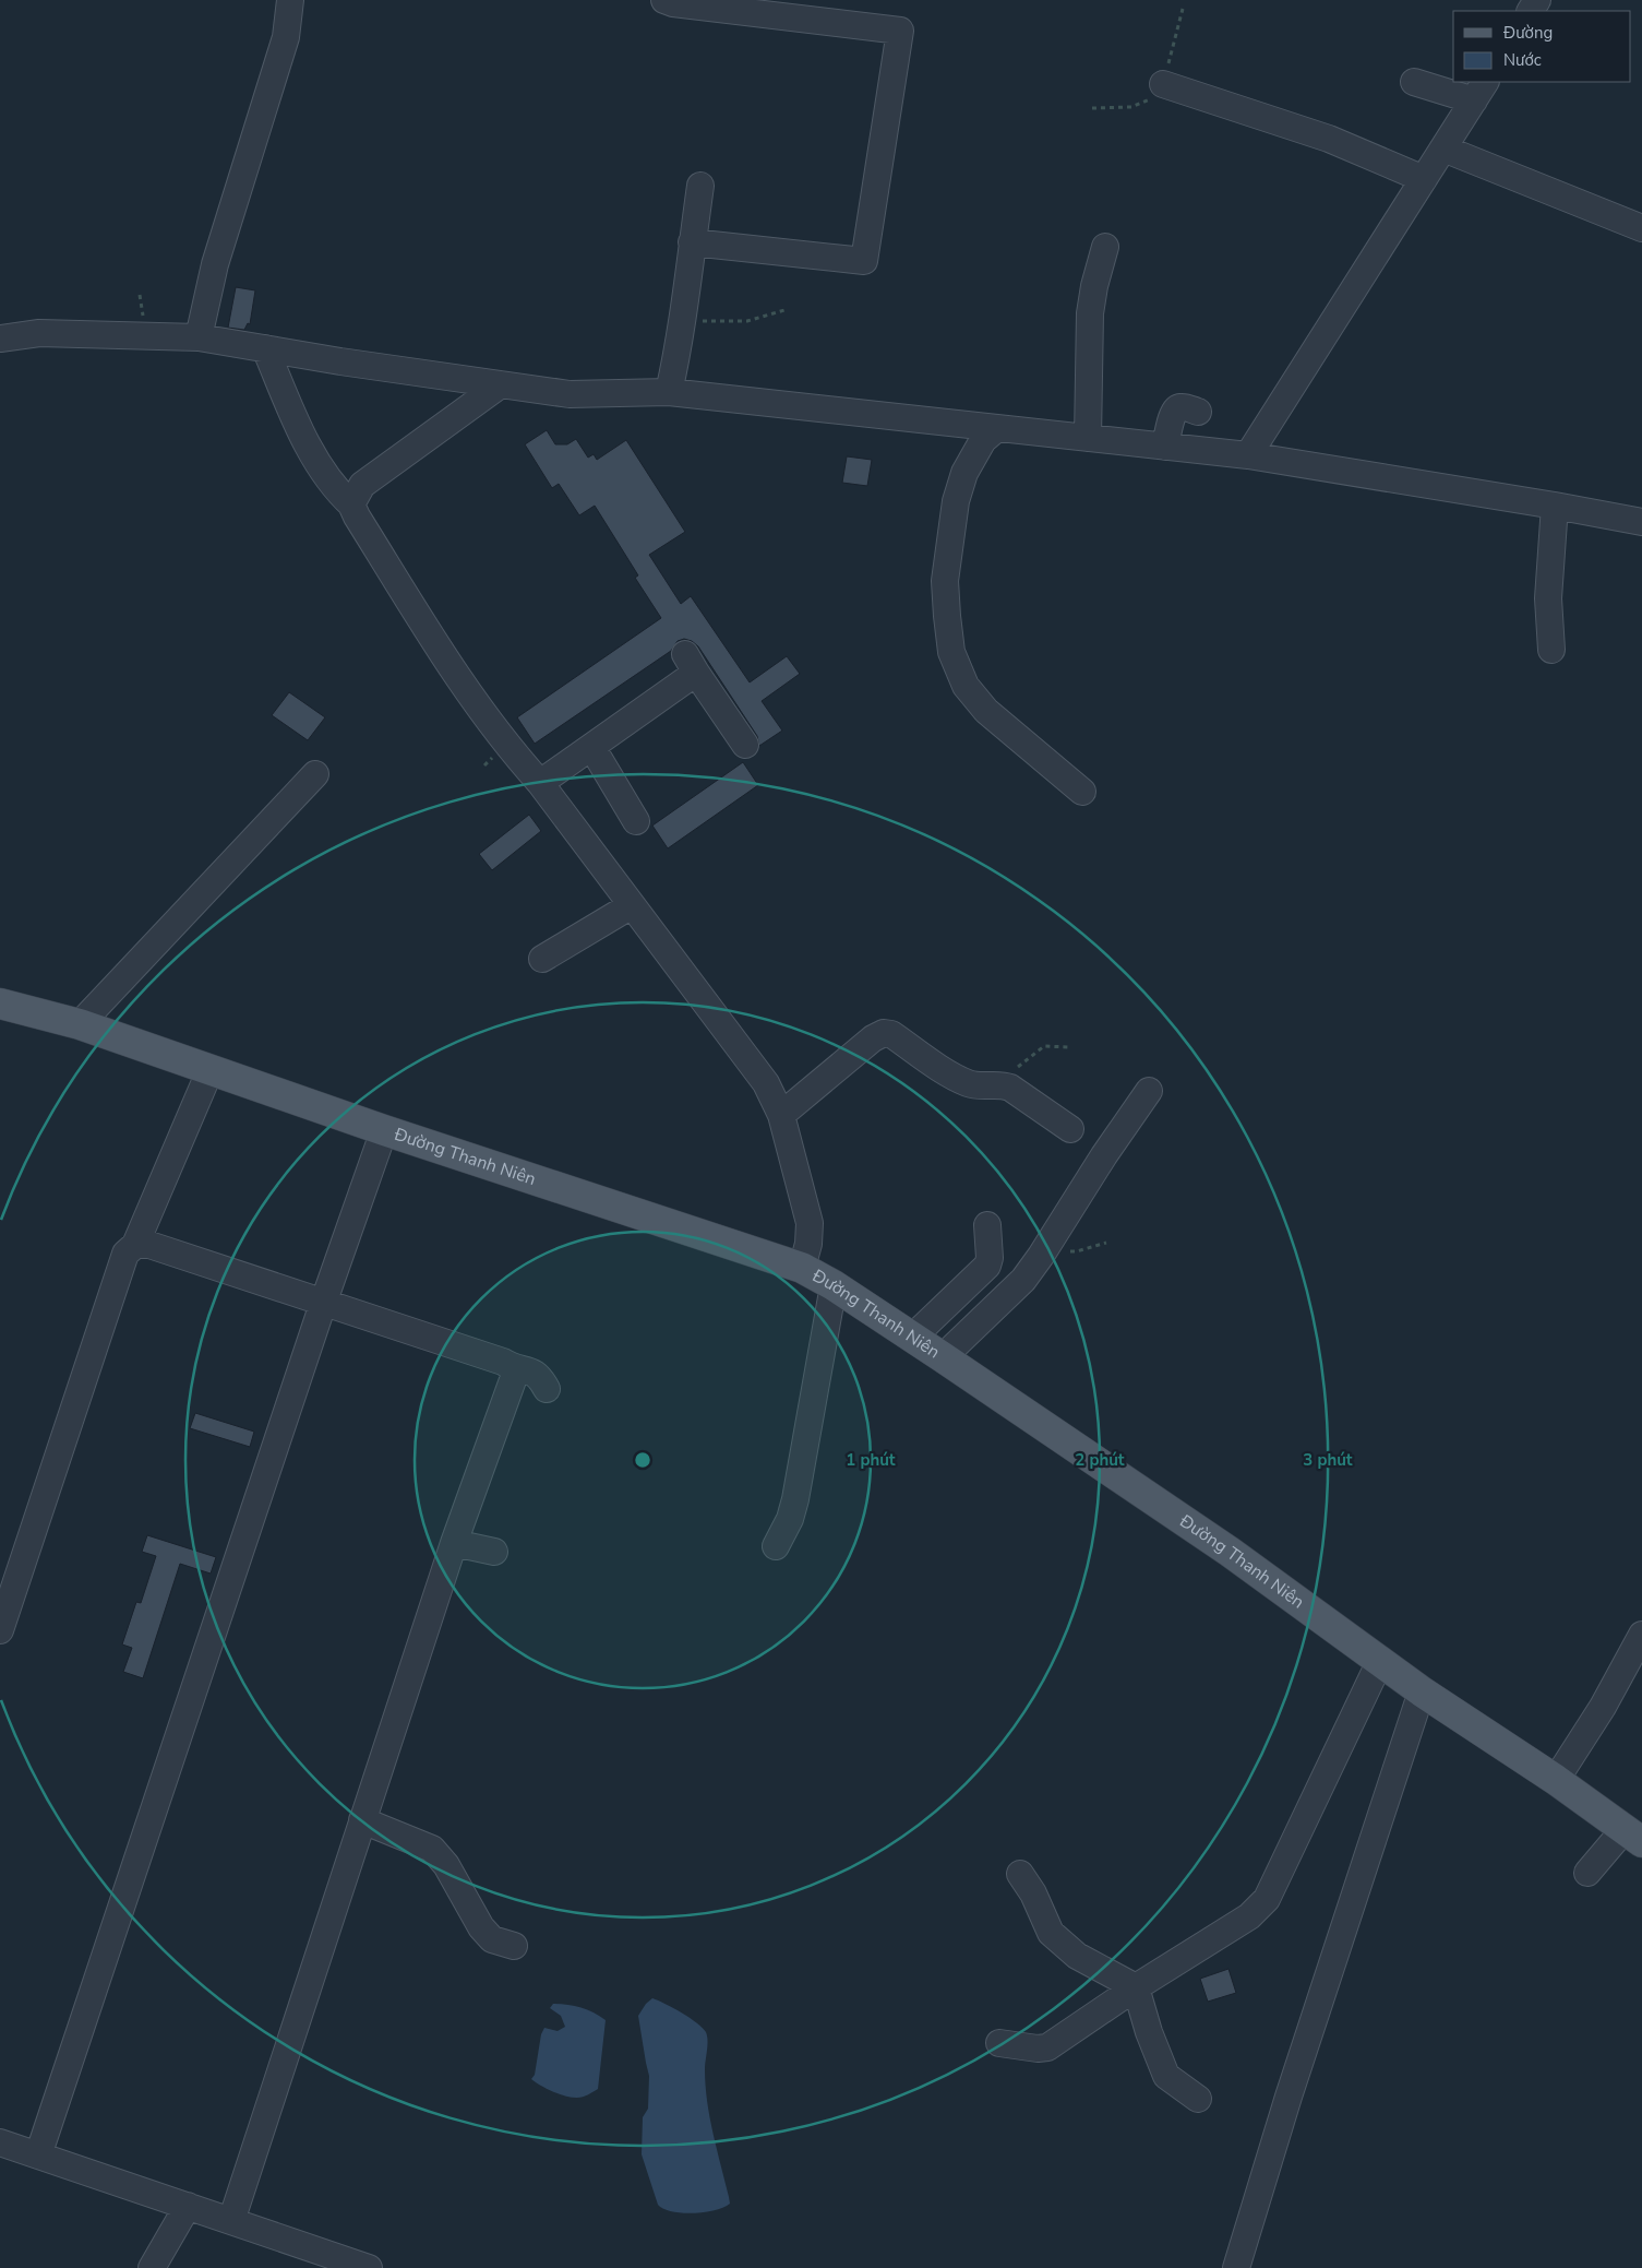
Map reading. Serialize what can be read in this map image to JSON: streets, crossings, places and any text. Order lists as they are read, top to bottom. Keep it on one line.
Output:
{"streets":{"main road":["Đường Thanh Niên"]},"legend":["Đường","Nước"],"rings":["1 phút","2 phút","3 phút"]}
